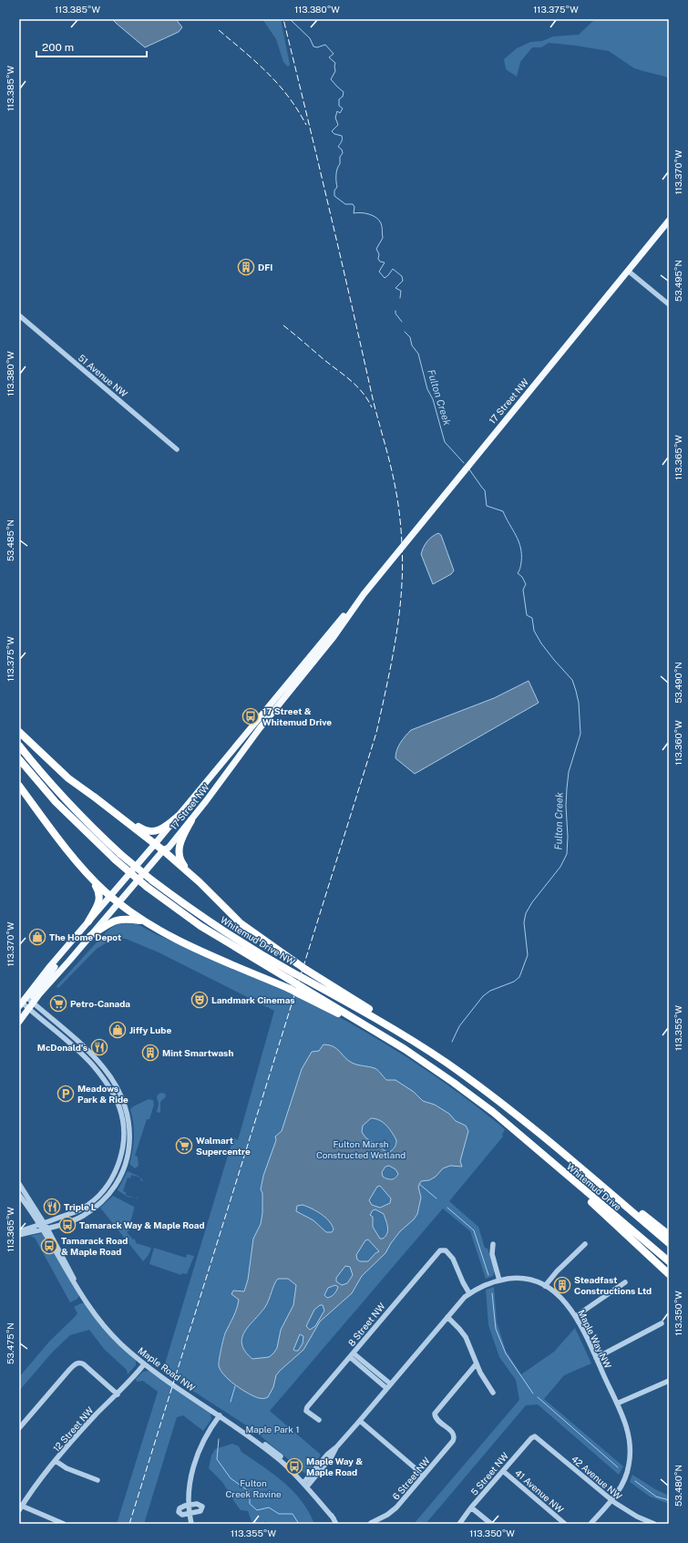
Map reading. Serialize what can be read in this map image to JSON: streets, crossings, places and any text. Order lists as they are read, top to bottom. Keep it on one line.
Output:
{"streets":{"highway":["Whitemud Drive NW","Whitemud Drive"],"main road":["17 Street NW"],"street":["51 Avenue NW","8 Street NW","Maple Way NW","Maple Road NW","12 Street NW","5 Street NW","42 Avenue NW","6 Street NW","41 Avenue NW"]},"crossings":[["Whitemud Drive NW","Whitemud Drive"],["8 Street NW","Maple Way NW"],["Maple Way NW","Maple Road NW"],["Maple Way NW","42 Avenue NW"],["Maple Road NW","12 Street NW"],["5 Street NW","42 Avenue NW"],["5 Street NW","41 Avenue NW"]],"water":["Fulton Creek"],"parks":["Fulton Marsh Constructed Wetland","Maple Park 1","Fulton Creek Ravine"],"places":{"building":["DFI","Mint Smartwash","Steadfast Constructions Ltd"],"bus stop":["17 Street & Whitemud Drive","Tamarack Way & Maple Road","Tamarack Road & Maple Road","Maple Way & Maple Road"],"shop":["The Home Depot","Jiffy Lube"],"theatre":["Landmark Cinemas"],"supermarket":["Petro-Canada","Walmart Supercentre"],"restaurant":["McDonald's","Triple L"],"parking":["Meadows Park & Ride"]},"scale_bar":"200 m","coordinates":["113.385°W","113.380°W","113.375°W","113.370°W","53.495°N","113.365°W","53.485°N","53.490°N","113.360°W","113.355°W","113.350°W","53.475°N","53.480°N"]}
